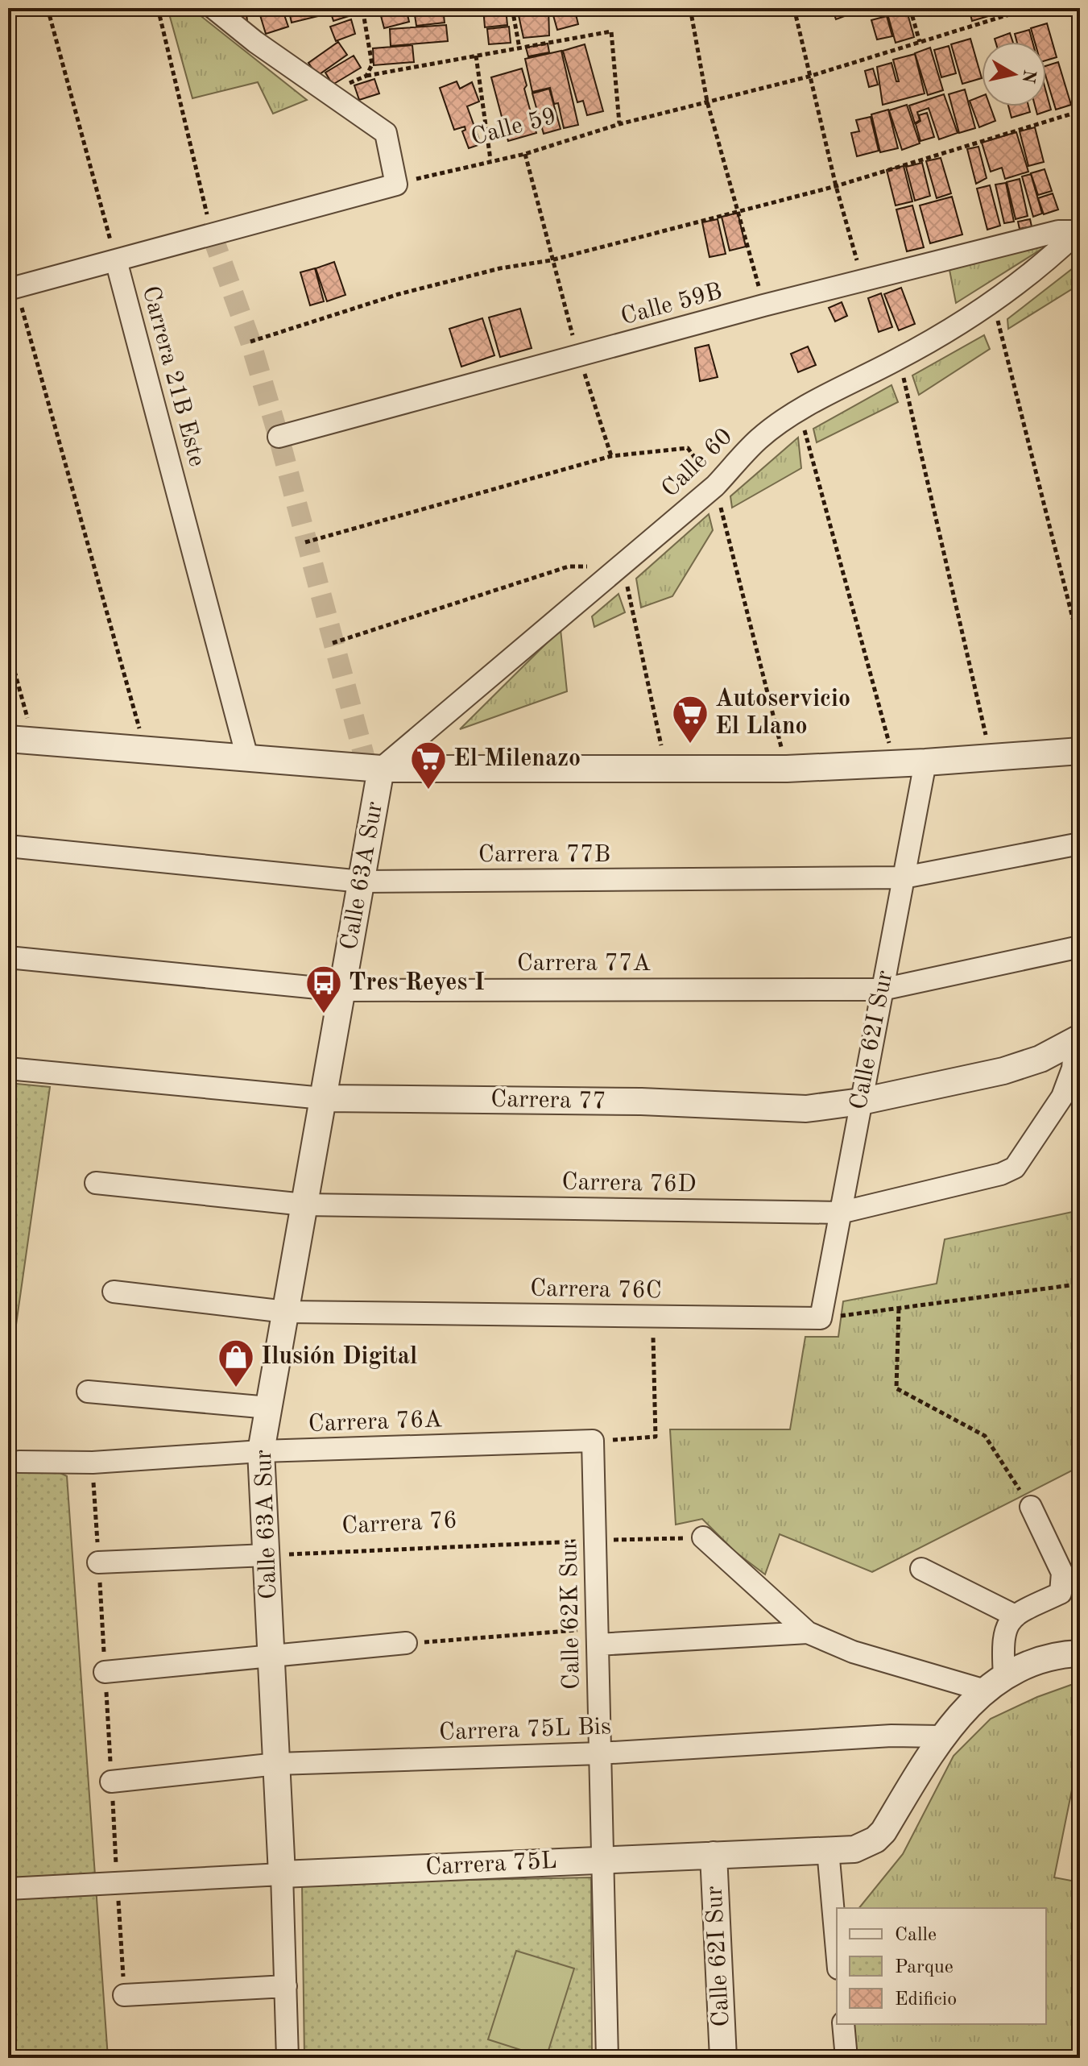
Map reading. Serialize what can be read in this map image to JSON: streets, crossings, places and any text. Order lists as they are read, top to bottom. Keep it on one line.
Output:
{"streets":{"street":["Calle 59B","Carrera 21B Este","Calle 60","Carrera 77B","Calle 63A Sur","Carrera 77A","Calle 62I Sur","Carrera 77","Carrera 76D","Carrera 76C","Carrera 76A","Calle 62K Sur","Carrera 75L Bis","Carrera 75L"],"path":["Calle 59","Carrera 76"]},"crossings":[["Calle 59B","Calle 60"],["Calle 60","Calle 63A Sur"],["Carrera 77B","Calle 63A Sur"],["Carrera 77B","Calle 62I Sur"],["Calle 63A Sur","Carrera 77A"],["Calle 63A Sur","Carrera 77"],["Calle 63A Sur","Carrera 76D"],["Calle 63A Sur","Carrera 76C"],["Calle 63A Sur","Carrera 76A"],["Calle 63A Sur","Carrera 76"],["Calle 63A Sur","Carrera 75L Bis"],["Calle 63A Sur","Carrera 75L"],["Carrera 77A","Calle 62I Sur"],["Calle 62I Sur","Carrera 77"],["Calle 62I Sur","Carrera 76D"],["Calle 62I Sur","Carrera 76C"],["Calle 62I Sur","Carrera 75L"],["Carrera 77","Carrera 76D"],["Carrera 76A","Calle 62K Sur"],["Carrera 76","Calle 62K Sur"],["Calle 62K Sur","Carrera 75L Bis"],["Calle 62K Sur","Carrera 75L"],["Carrera 75L Bis","Carrera 75L"]],"places":{"supermarket":["Autoservicio El Llano","El Milenazo"],"bus stop":["Tres Reyes I"],"shop":["Ilusión Digital"]},"legend":["Calle","Parque","Edificio"],"north":"right"}
